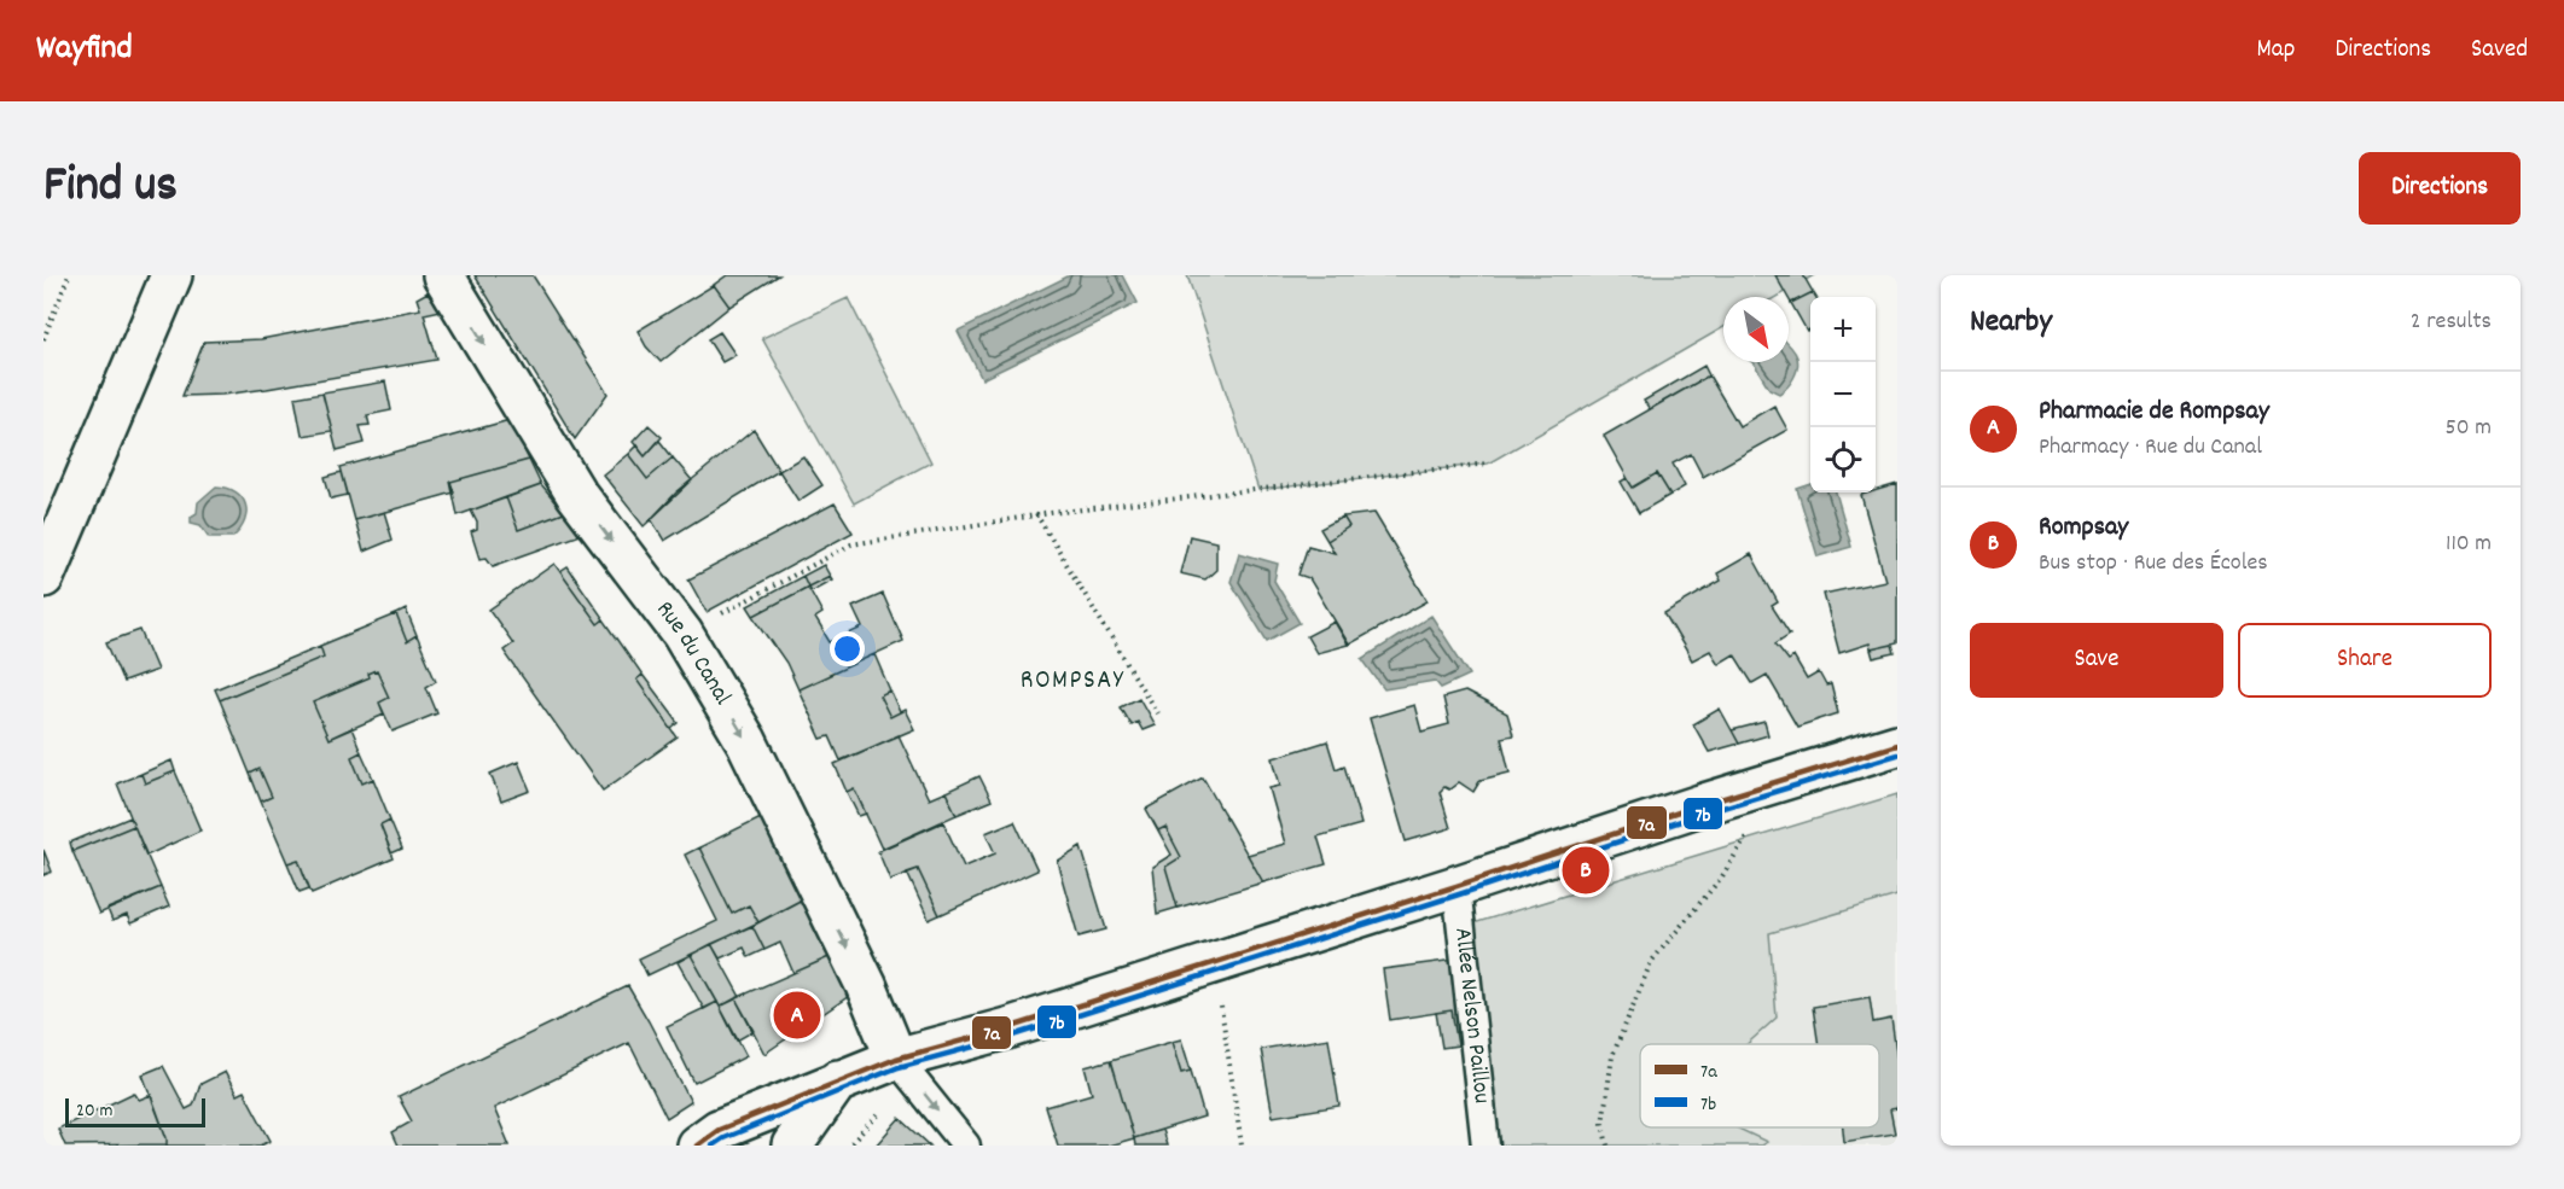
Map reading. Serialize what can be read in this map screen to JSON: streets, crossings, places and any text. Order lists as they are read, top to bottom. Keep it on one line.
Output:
{"streets":{"street":["Rue du Canal"],"lane":["Allée Nelson Paillou"]},"one_way":["Rue du Canal"],"districts":["ROMPSAY"],"lines":["transit line 7a","transit line 7b"],"legend":["7a","7b"],"scale_bar":"20 m","north":"bottom right","page":{"header":"Wayfind","nav":["Map","Directions","Saved"],"title":"Find us","buttons":["Directions",["Save","Share"]],"heading":["Nearby","2 results"],"map_buttons":["+","−"],"list":[{"mark":"A","name":"Pharmacie de Rompsay","note":"Pharmacy · Rue du Canal","value":"50 m"},{"mark":"B","name":"Rompsay","note":"Bus stop · Rue des Écoles","value":"110 m"}],"pins":["B","A"],"scale":"20 m"}}
